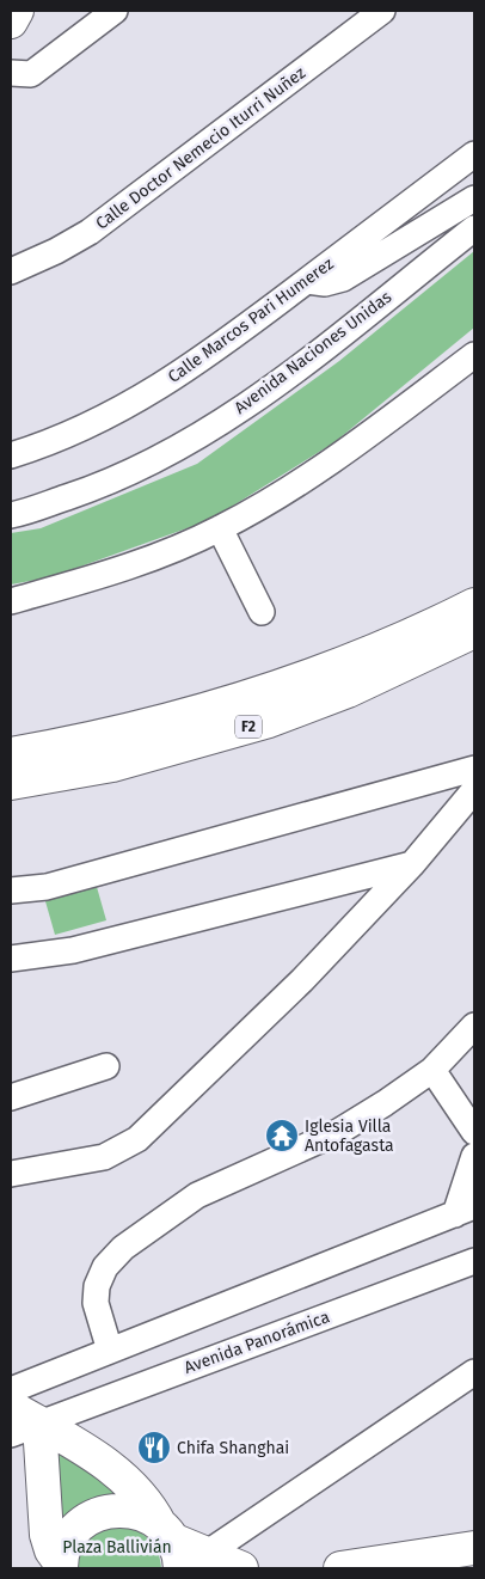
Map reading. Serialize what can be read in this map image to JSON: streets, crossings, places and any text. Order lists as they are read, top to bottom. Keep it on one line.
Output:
{"streets":{"main road":["F2"],"street":["Calle Doctor Nemecio Iturri Nuñez","Calle Marcos Pari Humerez","Avenida Naciones Unidas","Avenida Panorámica"]},"parks":["Plaza Ballivián"],"places":{"temple":["Iglesia Villa Antofagasta"],"restaurant":["Chifa Shanghai"]}}
